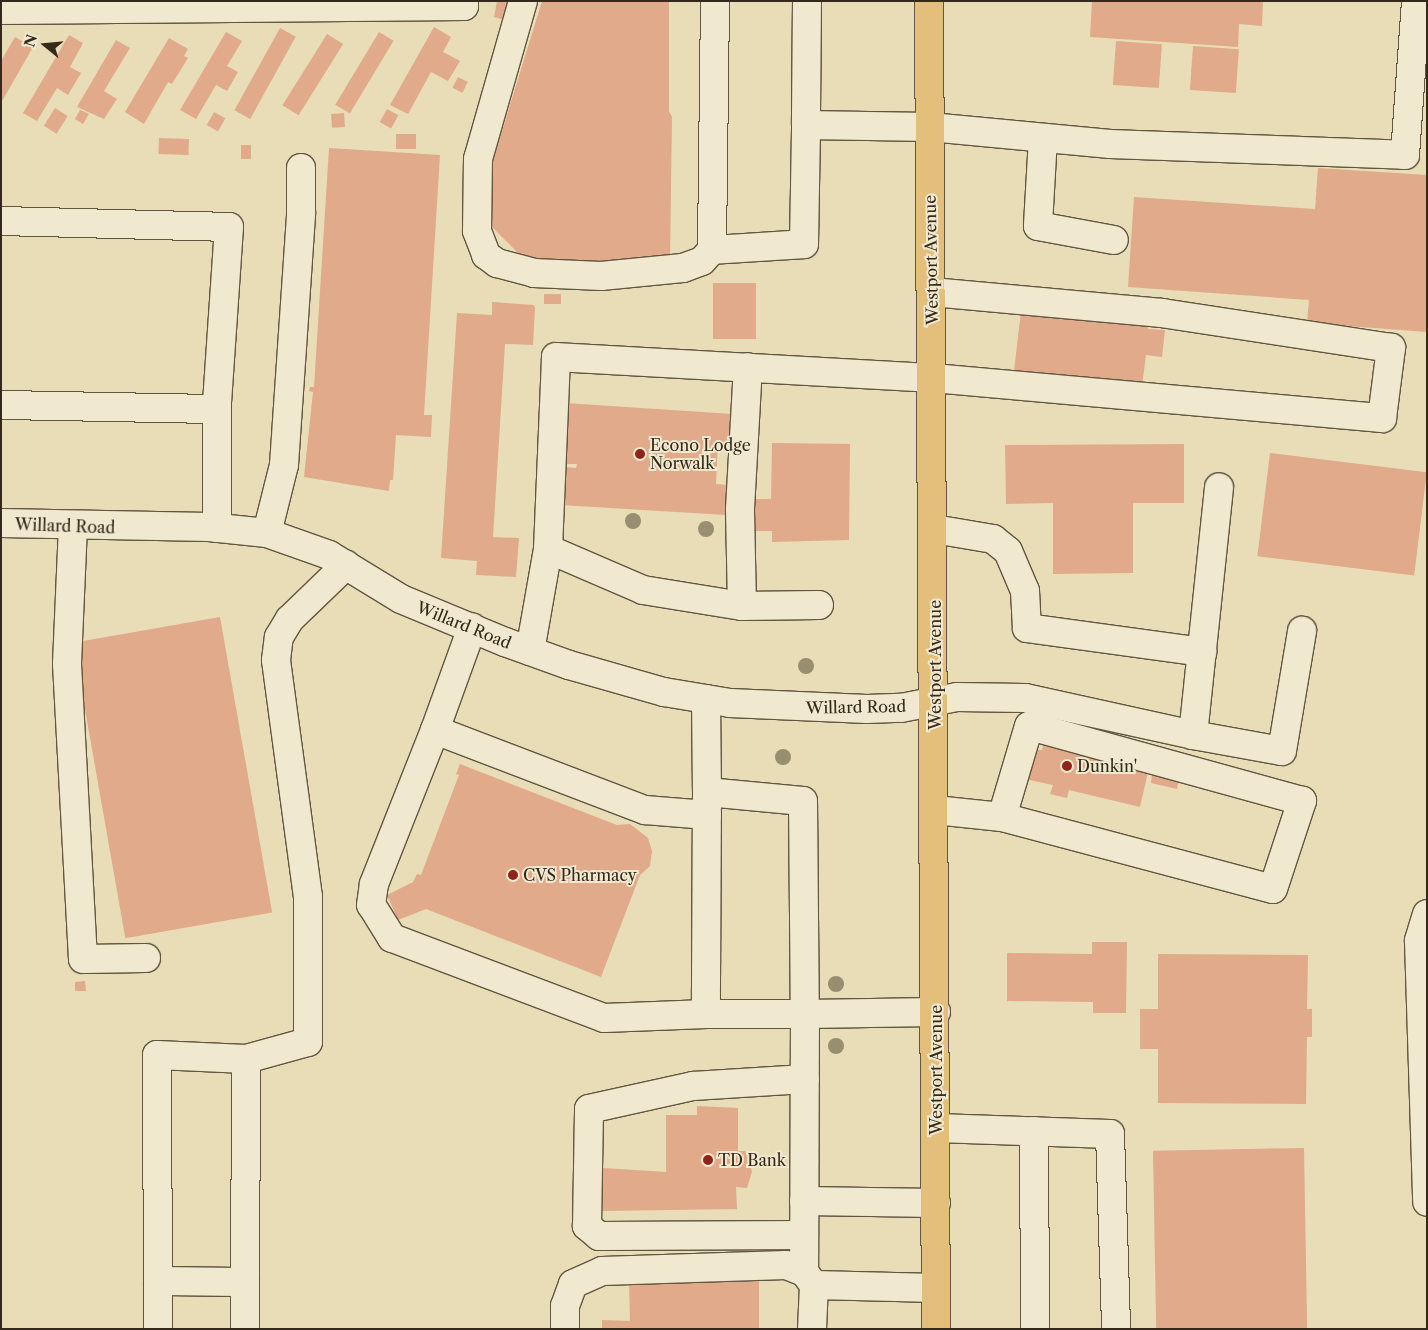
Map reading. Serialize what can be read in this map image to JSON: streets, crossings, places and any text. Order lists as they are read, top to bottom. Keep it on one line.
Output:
{"streets":{"main road":["Westport Avenue"],"street":["Willard Road"]},"crossings":[["Westport Avenue","Willard Road"]],"places":["Econo Lodge Norwalk","Dunkin'","CVS Pharmacy","TD Bank"],"north":"left"}
